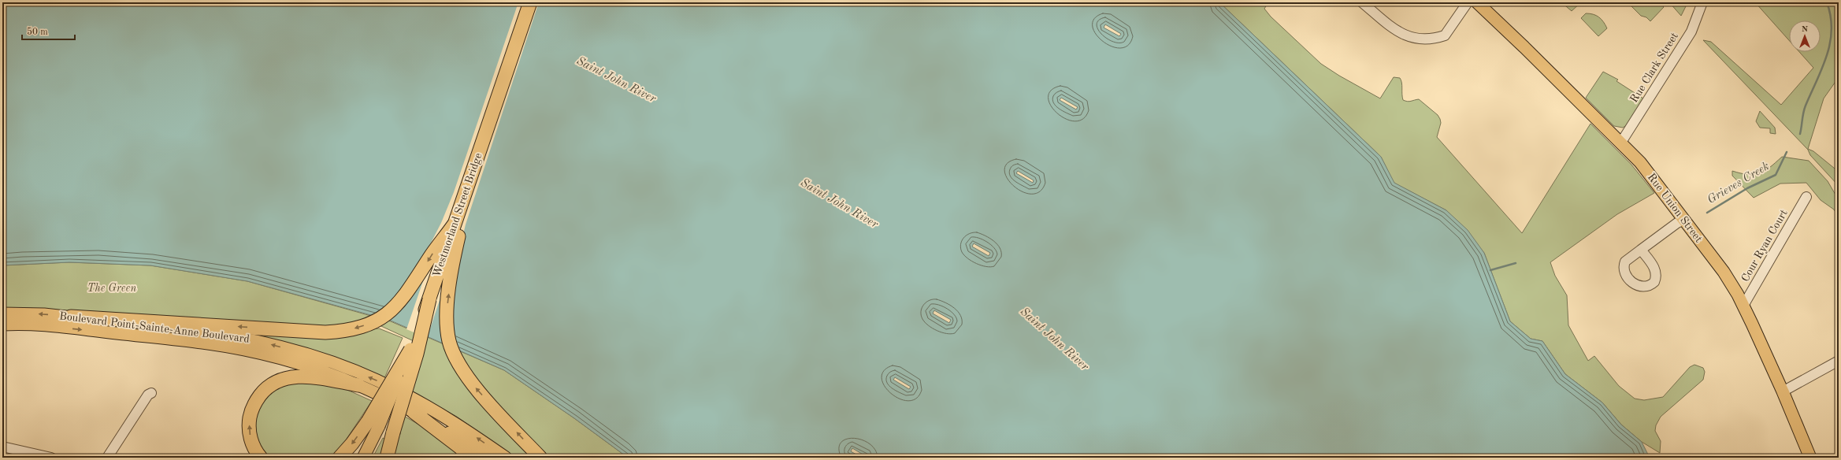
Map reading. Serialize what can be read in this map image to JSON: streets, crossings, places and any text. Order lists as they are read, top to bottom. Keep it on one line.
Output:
{"streets":{"highway":["Westmorland Street Bridge"],"main road":["Rue Union Street","Boulevard Point-Sainte-Anne Boulevard"],"street":["Rue Clark Street","Cour Ryan Court"]},"crossings":[["Rue Clark Street","Rue Union Street"],["Rue Union Street","Cour Ryan Court"]],"water":["Saint John River","Grieves Creek"],"parks":["The Green"],"scale_bar":"50 m","north":"top"}
